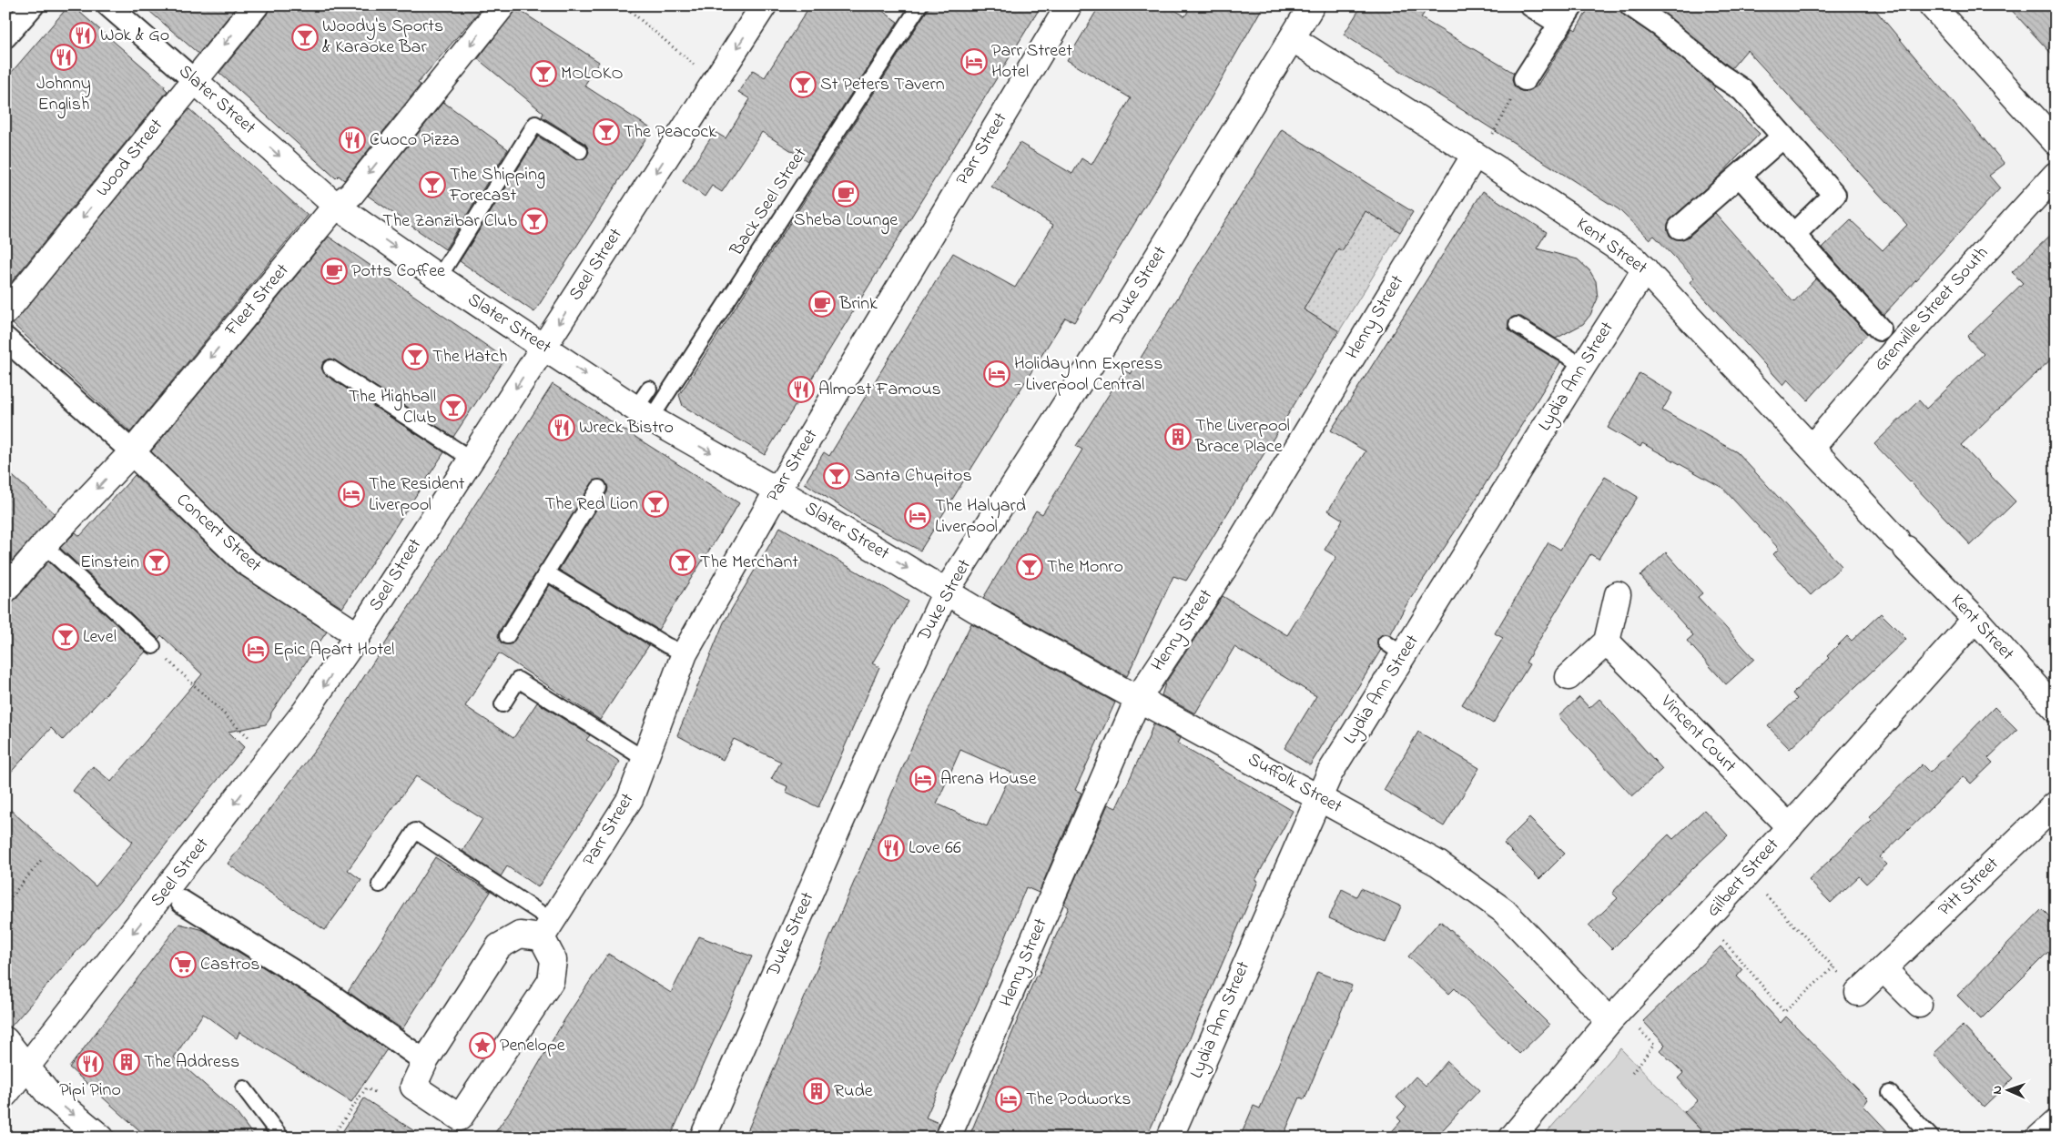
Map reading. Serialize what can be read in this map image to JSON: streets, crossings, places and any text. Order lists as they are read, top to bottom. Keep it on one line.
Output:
{"streets":{"street":["Slater Street","Parr Street","Wood Street","Kent Street","Seel Street","Duke Street","Fleet Street","Grenville Street South","Henry Street","Lydia Ann Street","Concert Street","Vincent Court","Suffolk Street","Gilbert Street","Pitt Street"],"lane":["Back Seel Street"]},"crossings":[["Slater Street","Parr Street"],["Slater Street","Wood Street"],["Slater Street","Back Seel Street"],["Slater Street","Seel Street"],["Slater Street","Duke Street"],["Slater Street","Fleet Street"],["Slater Street","Suffolk Street"],["Kent Street","Duke Street"],["Kent Street","Grenville Street South"],["Kent Street","Henry Street"],["Kent Street","Lydia Ann Street"],["Kent Street","Gilbert Street"],["Seel Street","Concert Street"],["Duke Street","Suffolk Street"],["Fleet Street","Concert Street"],["Henry Street","Suffolk Street"],["Lydia Ann Street","Suffolk Street"],["Vincent Court","Gilbert Street"],["Suffolk Street","Gilbert Street"]],"one_way":["Slater Street","Wood Street","Seel Street","Fleet Street"],"places":{"restaurant":["Wok & Go","Johnny English","Cuoco Pizza","Almost Famous","Wreck Bistro","Love 66","Pipi Pino"],"bar":["Woody's Sports & Karaoke Bar","MOLOKO","St Peters Tavern","The Peacock","The Shipping Forecast","The Zanzibar Club","The Hatch","The Highball Club","Santa Chupitos","The Red Lion","Einstein","The Merchant","The Monro","Level"],"hotel":["Parr Street Hotel","Holiday Inn Express - Liverpool Central","The Resident Liverpool","The Halyard Liverpool","Epic Apart Hotel","Arena House","The Podworks"],"cafe":["Sheba Lounge","Potts Coffee","Brink"],"building":["The Liverpool Brace Place","The Address","Rude"],"supermarket":["Castros"],"place":["Penelope"]},"north":"left"}
